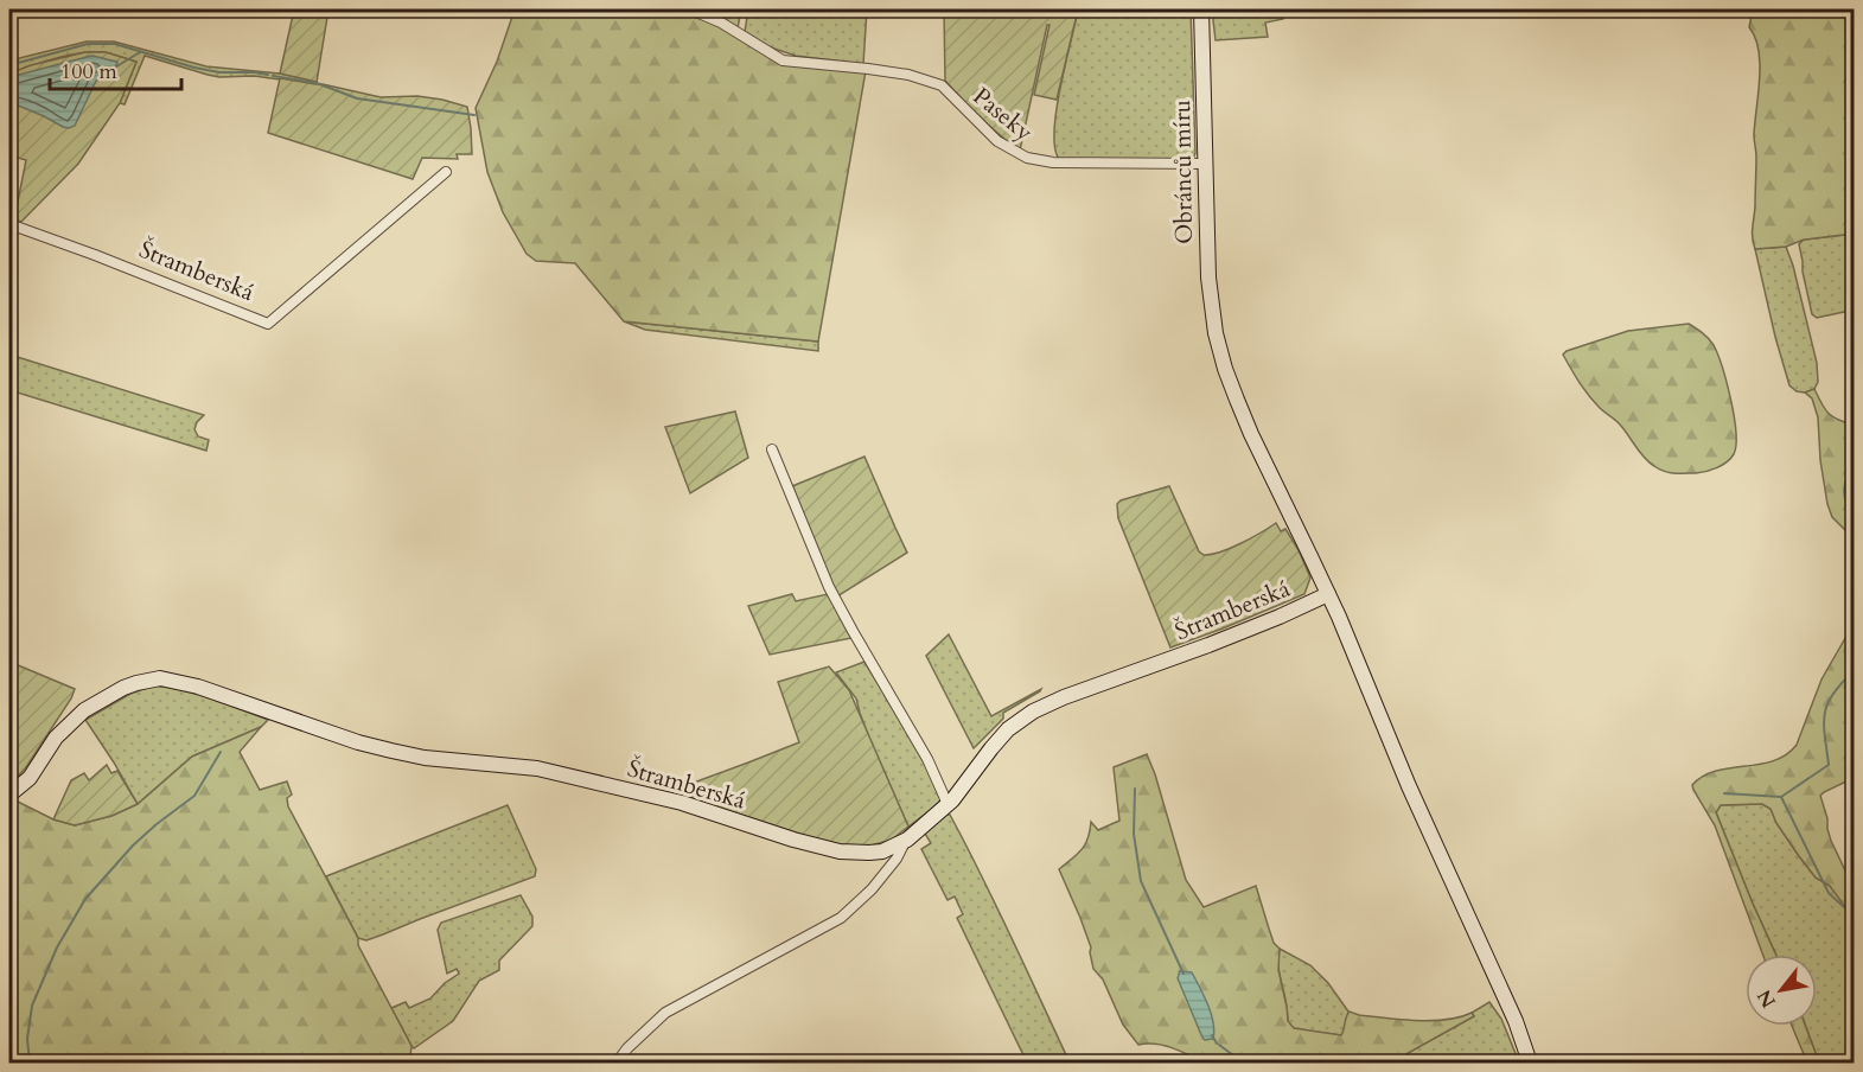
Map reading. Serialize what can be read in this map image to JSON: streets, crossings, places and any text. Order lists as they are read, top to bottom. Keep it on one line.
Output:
{"streets":{"street":["Paseky","Obránců míru","Štramberská"]},"crossings":[["Paseky","Obránců míru"],["Obránců míru","Štramberská"]],"scale_bar":"100 m","north":"bottom left"}
